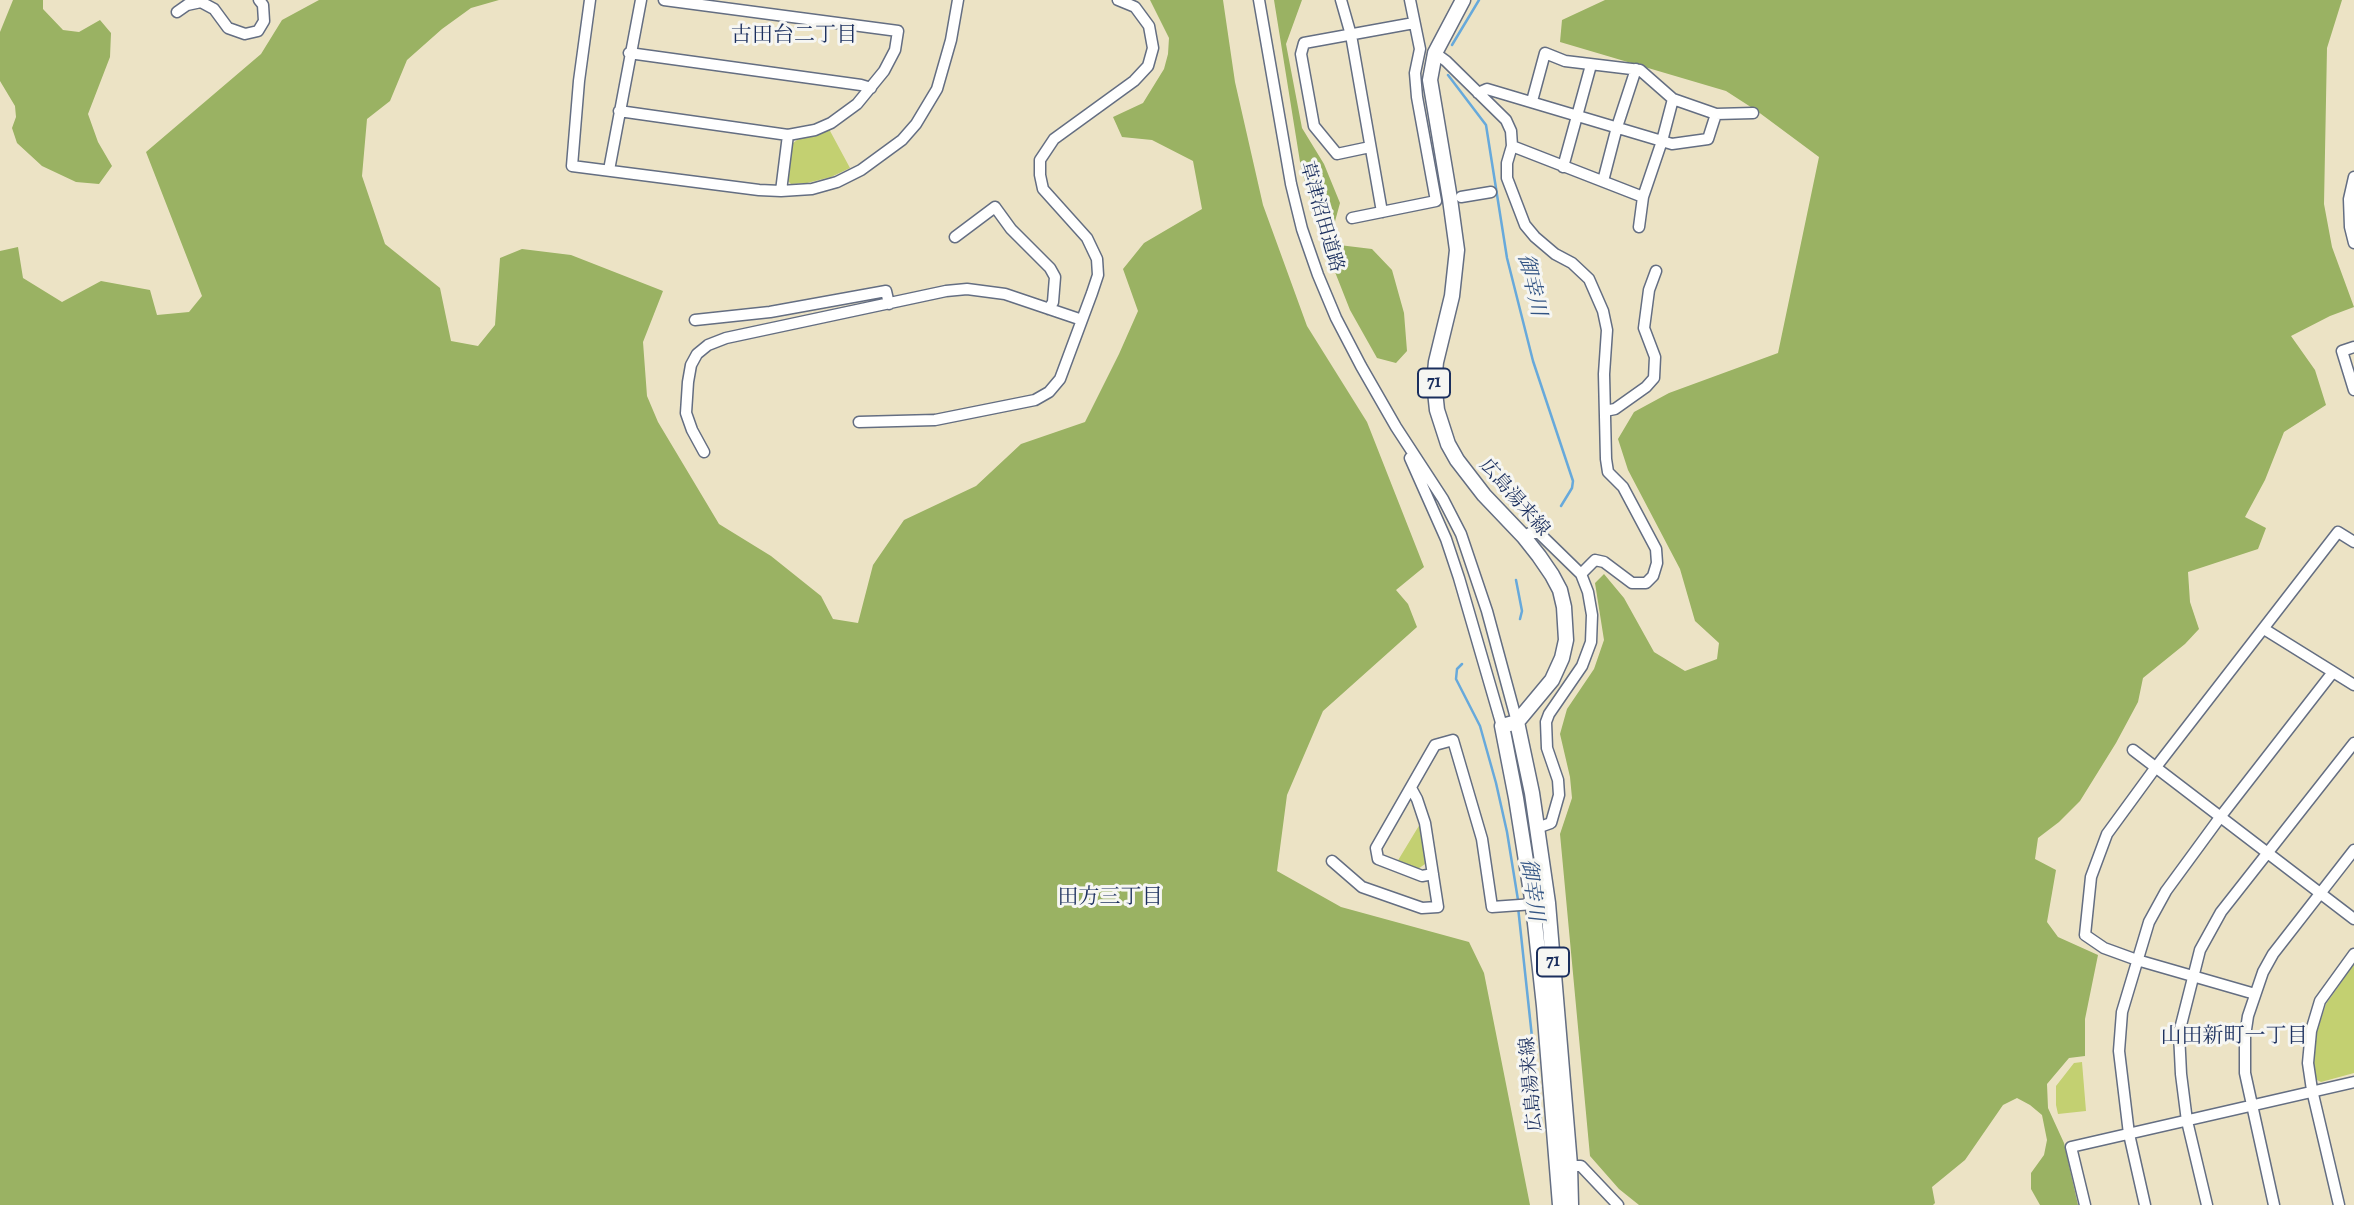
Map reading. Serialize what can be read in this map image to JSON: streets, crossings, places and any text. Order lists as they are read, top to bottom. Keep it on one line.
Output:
{"streets":{"main road":["71","広島湯来線"],"street":["草津沼田道路"]},"districts":["古田台二丁目","田方三丁目","山田新町一丁目"],"water":["御幸川"]}
